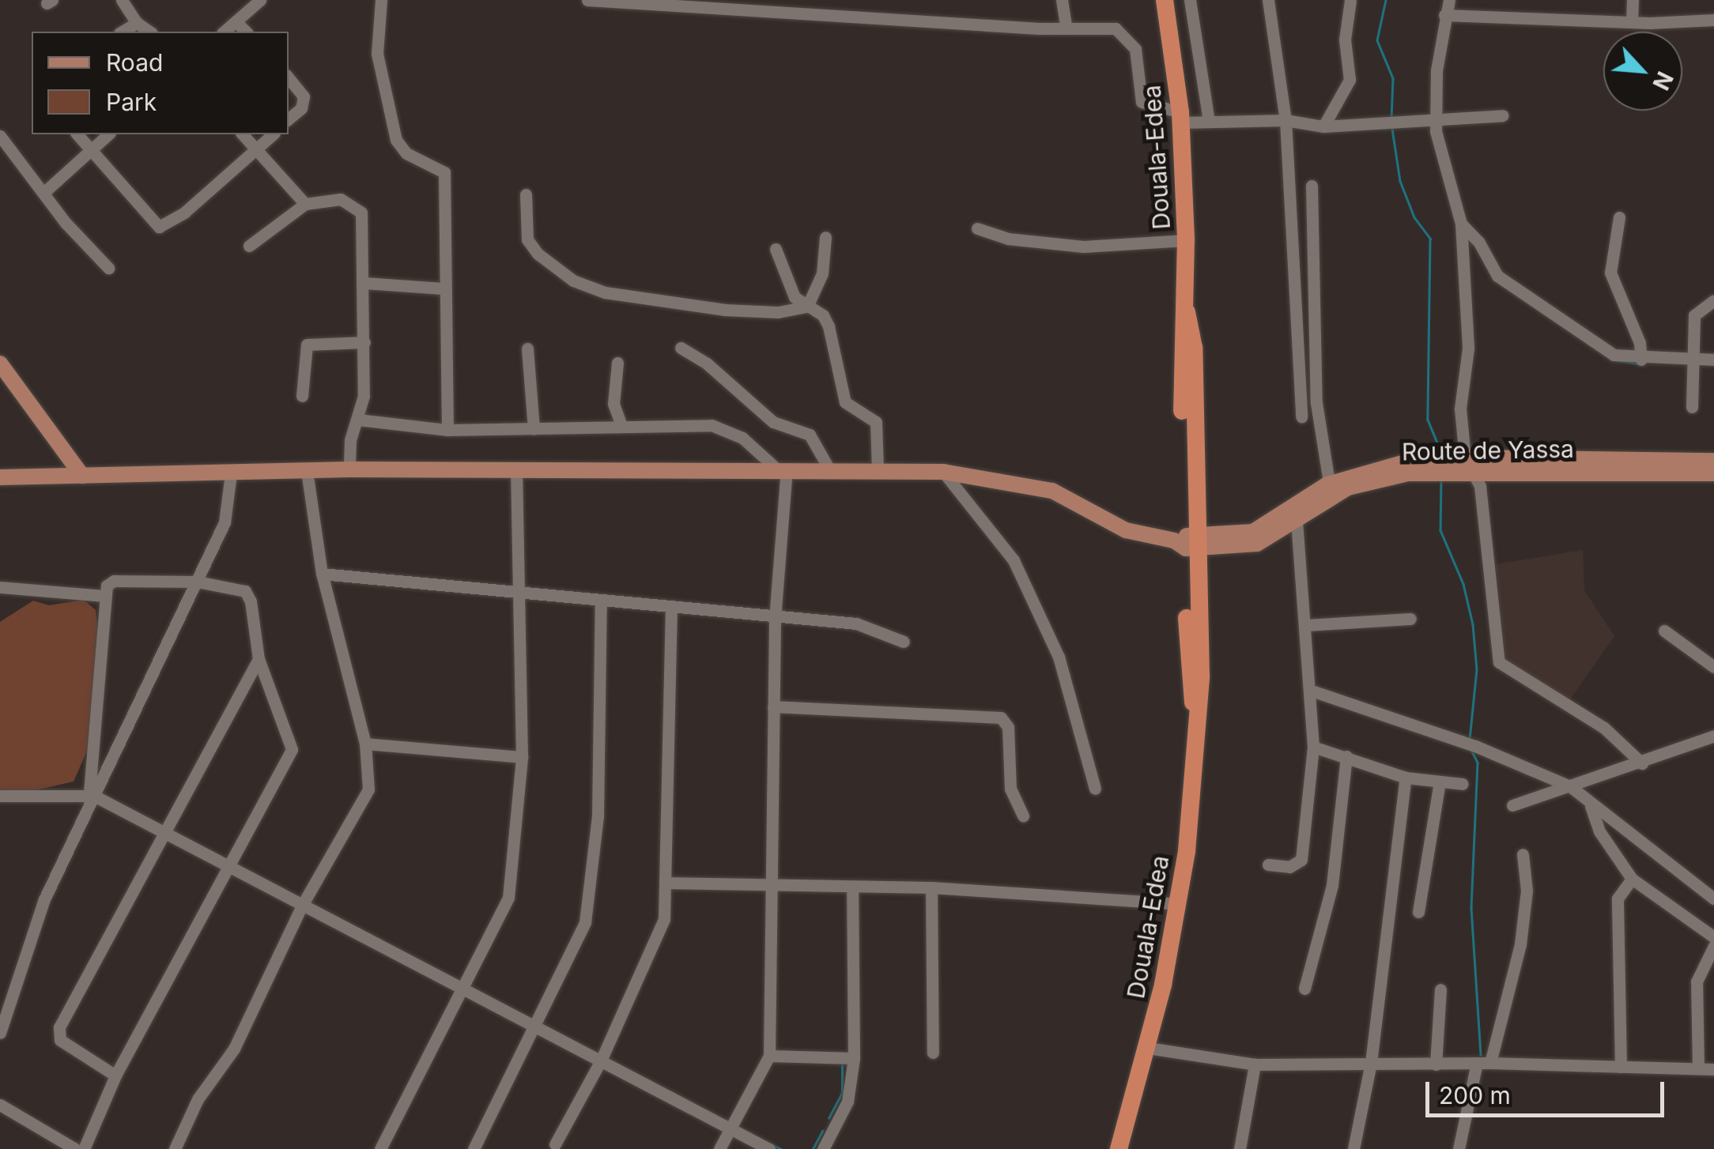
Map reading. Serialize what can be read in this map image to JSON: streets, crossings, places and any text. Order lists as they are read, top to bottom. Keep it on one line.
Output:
{"streets":{"highway":["Douala-Edea"],"main road":["Route de Yassa"]},"crossings":[["Douala-Edea","Route de Yassa"]],"legend":["Road","Park"],"scale_bar":"200 m","north":"bottom right"}
